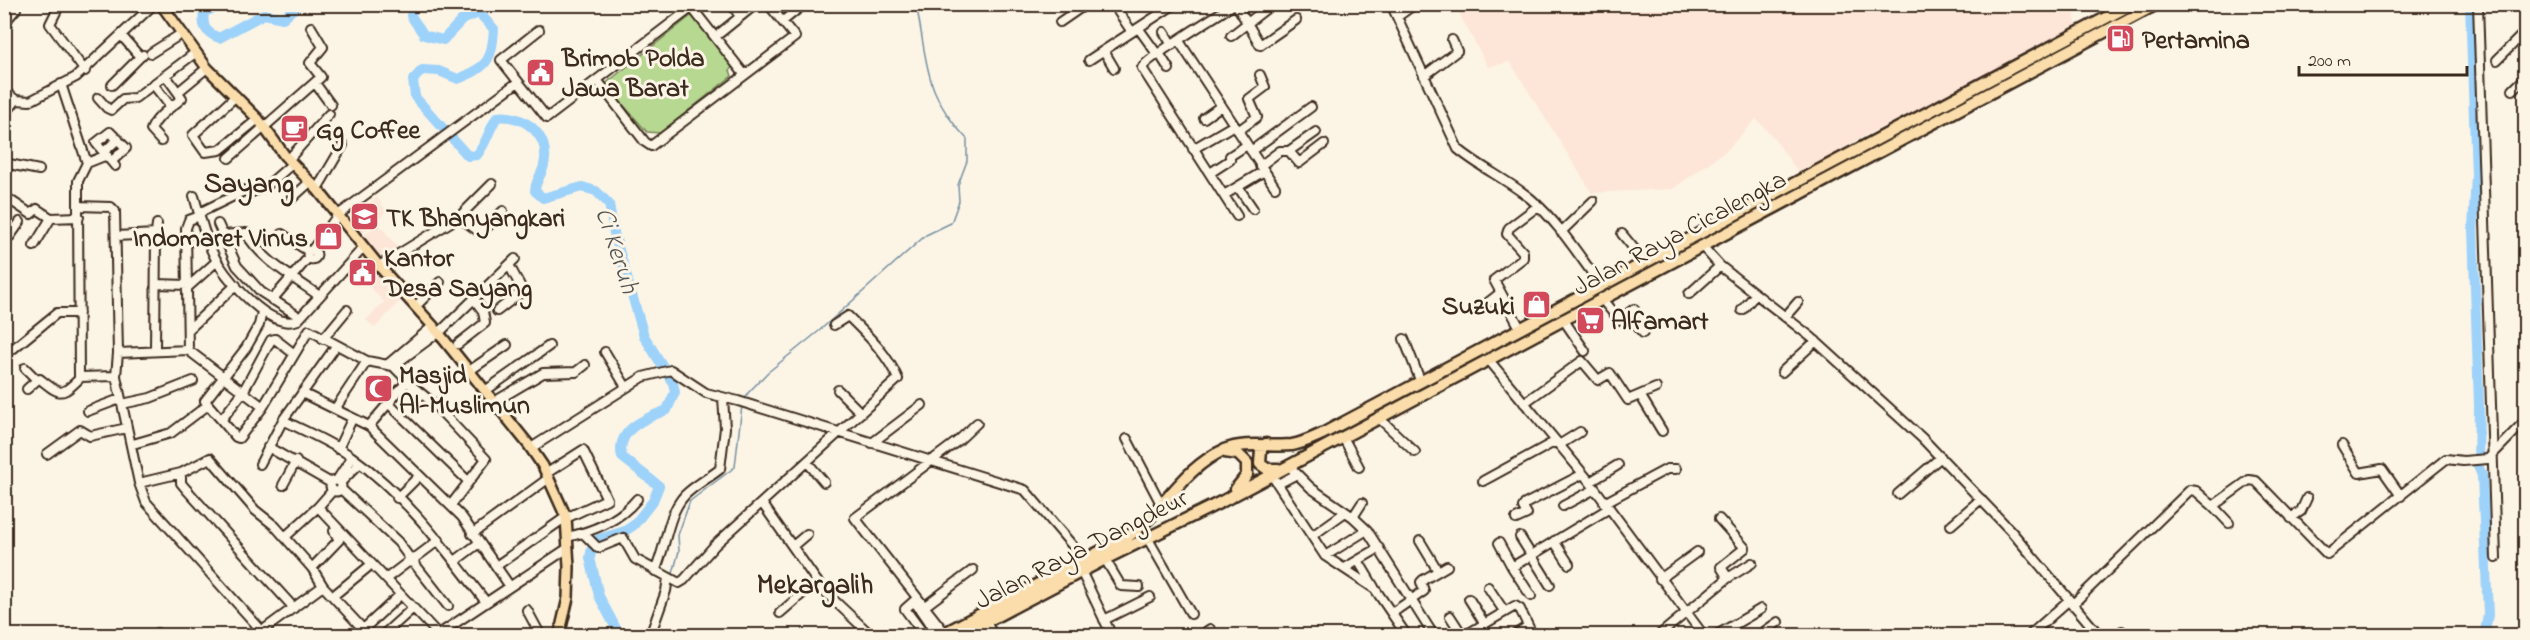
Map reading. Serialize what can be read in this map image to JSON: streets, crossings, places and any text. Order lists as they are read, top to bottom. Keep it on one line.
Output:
{"streets":{"highway":["Jalan Raya Cicalengka","Jalan Raya Dangdeur"]},"crossings":[["Jalan Raya Cicalengka","Jalan Raya Dangdeur"]],"districts":["Sayang","Mekargalih"],"water":["Ci Keruh"],"places":{"fuel station":["Pertamina"],"public building":["Brimob Polda Jawa Barat","Kantor Desa Sayang"],"cafe":["Gg Coffee"],"school or university":["TK Bhanyangkari"],"shop":["Indomaret Vinus","Suzuki"],"supermarket":["Alfamart"],"mosque":["Masjid Al-Muslimun"]},"scale_bar":"200 m"}
